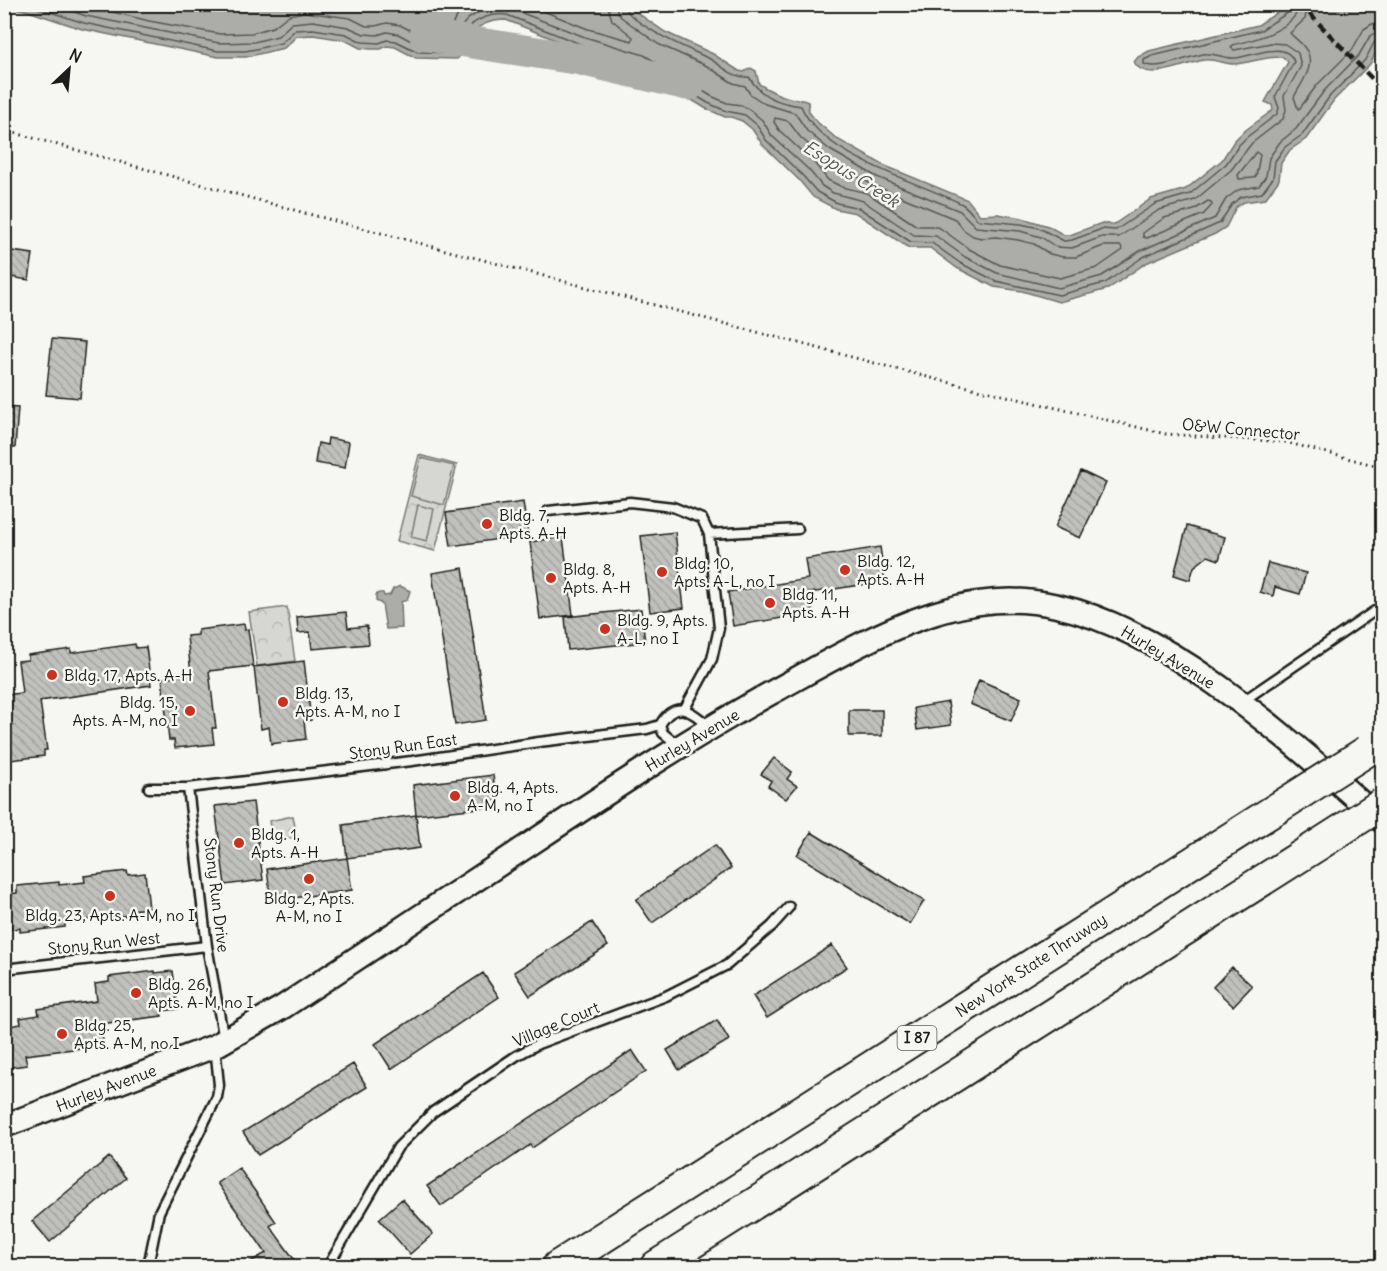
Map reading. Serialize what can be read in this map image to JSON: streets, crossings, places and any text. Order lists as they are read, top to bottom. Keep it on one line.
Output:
{"streets":{"highway":["New York State Thruway","I 87"],"street":["Hurley Avenue"],"lane":["Stony Run East","Stony Run Drive","Stony Run West","Village Court"],"path":["O&W Connector"]},"crossings":[["Hurley Avenue","Stony Run Drive"],["Stony Run East","Stony Run Drive"],["Stony Run Drive","Stony Run West"]],"water":["Esopus Creek"],"places":["Bldg. 7, Apts. A-H","Bldg. 12, Apts. A-H","Bldg. 10, Apts. A-L, no I","Bldg. 8, Apts. A-H","Bldg. 11, Apts. A-H","Bldg. 9, Apts. A-L, no I","Bldg. 17, Apts. A-H","Bldg. 13, Apts. A-M, no I","Bldg. 15, Apts. A-M, no I","Bldg. 4, Apts. A-M, no I","Bldg. 1, Apts. A-H","Bldg. 2, Apts. A-M, no I","Bldg. 23, Apts. A-M, no I","Bldg. 26, Apts. A-M, no I","Bldg. 25, Apts. A-M, no I"],"north":"top right"}
